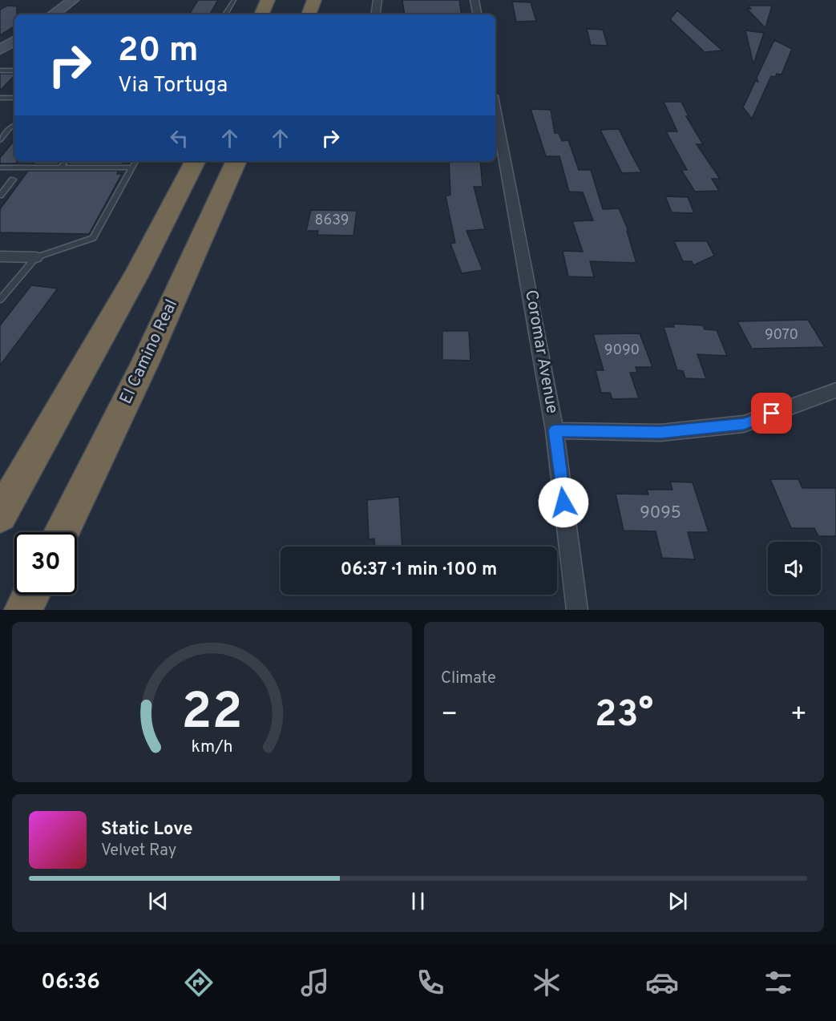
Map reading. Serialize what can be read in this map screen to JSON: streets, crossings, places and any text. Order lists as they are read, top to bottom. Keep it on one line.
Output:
{"streets":{"highway":["El Camino Real"],"street":["Coromar Avenue"]},"house_numbers":["8639","9070","9090","9095"],"page":{"turn":["20 m","Via Tortuga"],"limit":"30","trip":"06:37 · 1 min · 100 m","tile":"Climate","heat":["−","23°","+"],"song":["Static Love","Velvet Ray"],"tabs":"06:36","gauge":["22","km/h"]}}
